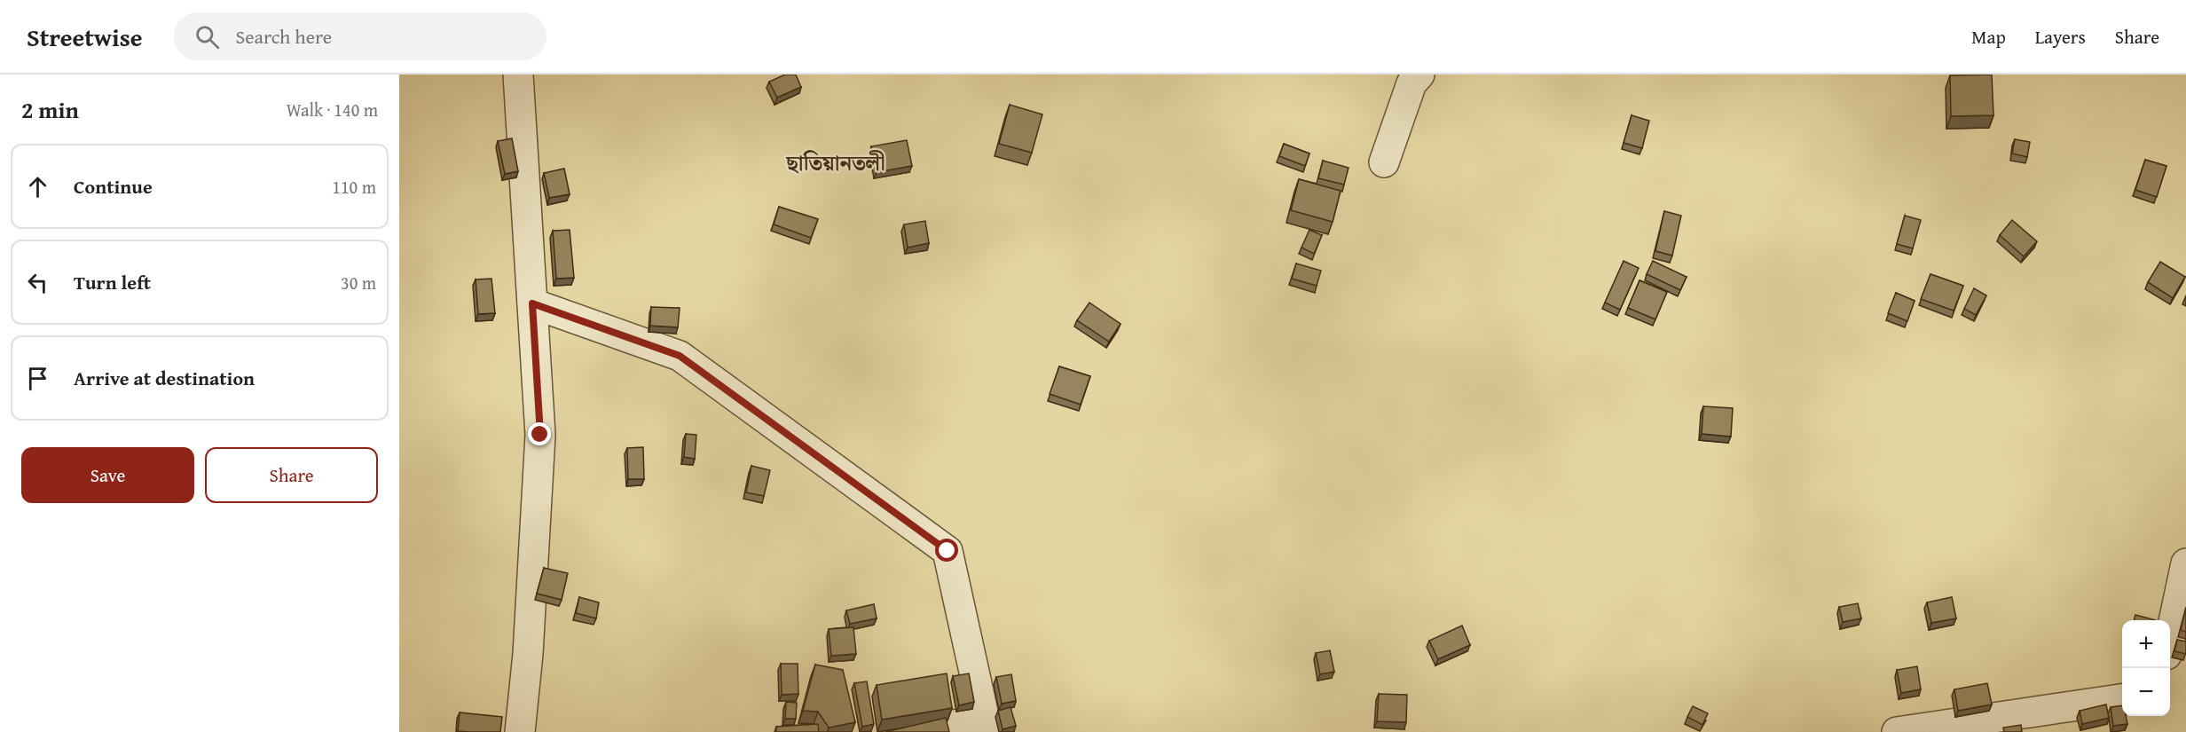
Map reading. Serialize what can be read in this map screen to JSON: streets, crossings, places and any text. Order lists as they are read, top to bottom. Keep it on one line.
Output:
{"districts":["ছাতিয়ানতলী"],"page":{"header":"Streetwise","search":"Search here","nav":["Map","Layers","Share"],"heading":["2 min","Walk · 140 m"],"list":[["Continue","110 m"],["Turn left","30 m"],"Arrive at destination"],"buttons":["Save","Share"],"map_buttons":["+","−"]}}
